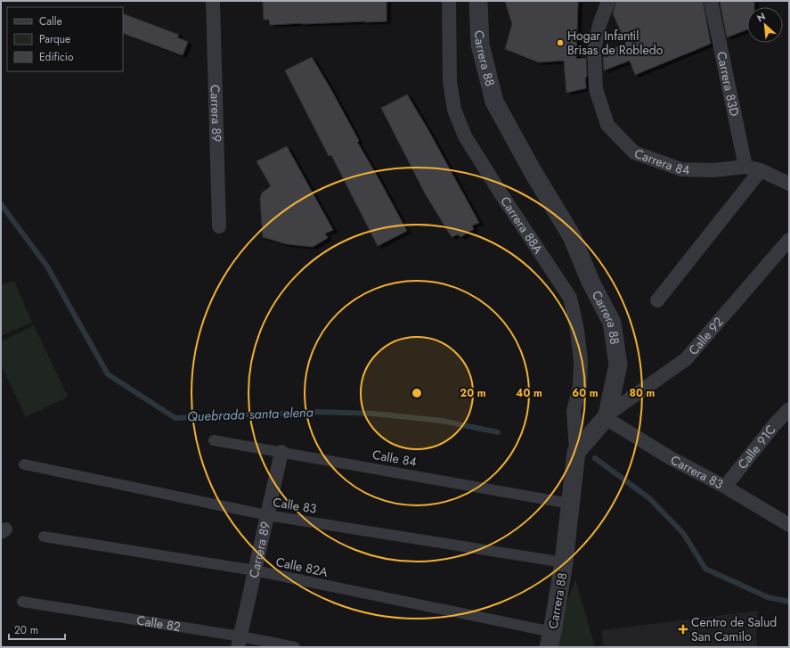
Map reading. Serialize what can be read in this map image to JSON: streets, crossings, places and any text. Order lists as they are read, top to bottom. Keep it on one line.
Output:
{"streets":{"street":["Carrera 88","Carrera 83D","Carrera 89","Carrera 84","Carrera 88A","Calle 92","Calle 91C","Calle 84","Carrera 83","Calle 83","Calle 82A","Calle 82"]},"crossings":[["Carrera 88","Carrera 88A"],["Carrera 88","Calle 92"],["Carrera 88","Calle 84"],["Carrera 88","Carrera 83"],["Carrera 88","Calle 83"],["Carrera 88","Calle 82A"],["Carrera 83D","Carrera 84"],["Carrera 89","Calle 84"],["Carrera 89","Calle 83"],["Carrera 89","Calle 82A"],["Carrera 89","Calle 82"],["Calle 92","Carrera 83"],["Calle 91C","Carrera 83"]],"water":["Quebrada santa elena"],"places":{"other":["Hogar Infantil Brisas de Robledo"],"health":["Centro de Salud San Camilo"]},"legend":["Calle","Parque","Edificio"],"scale_bar":"20 m","north":"top left","rings":["20 m","40 m","60 m","80 m"]}
